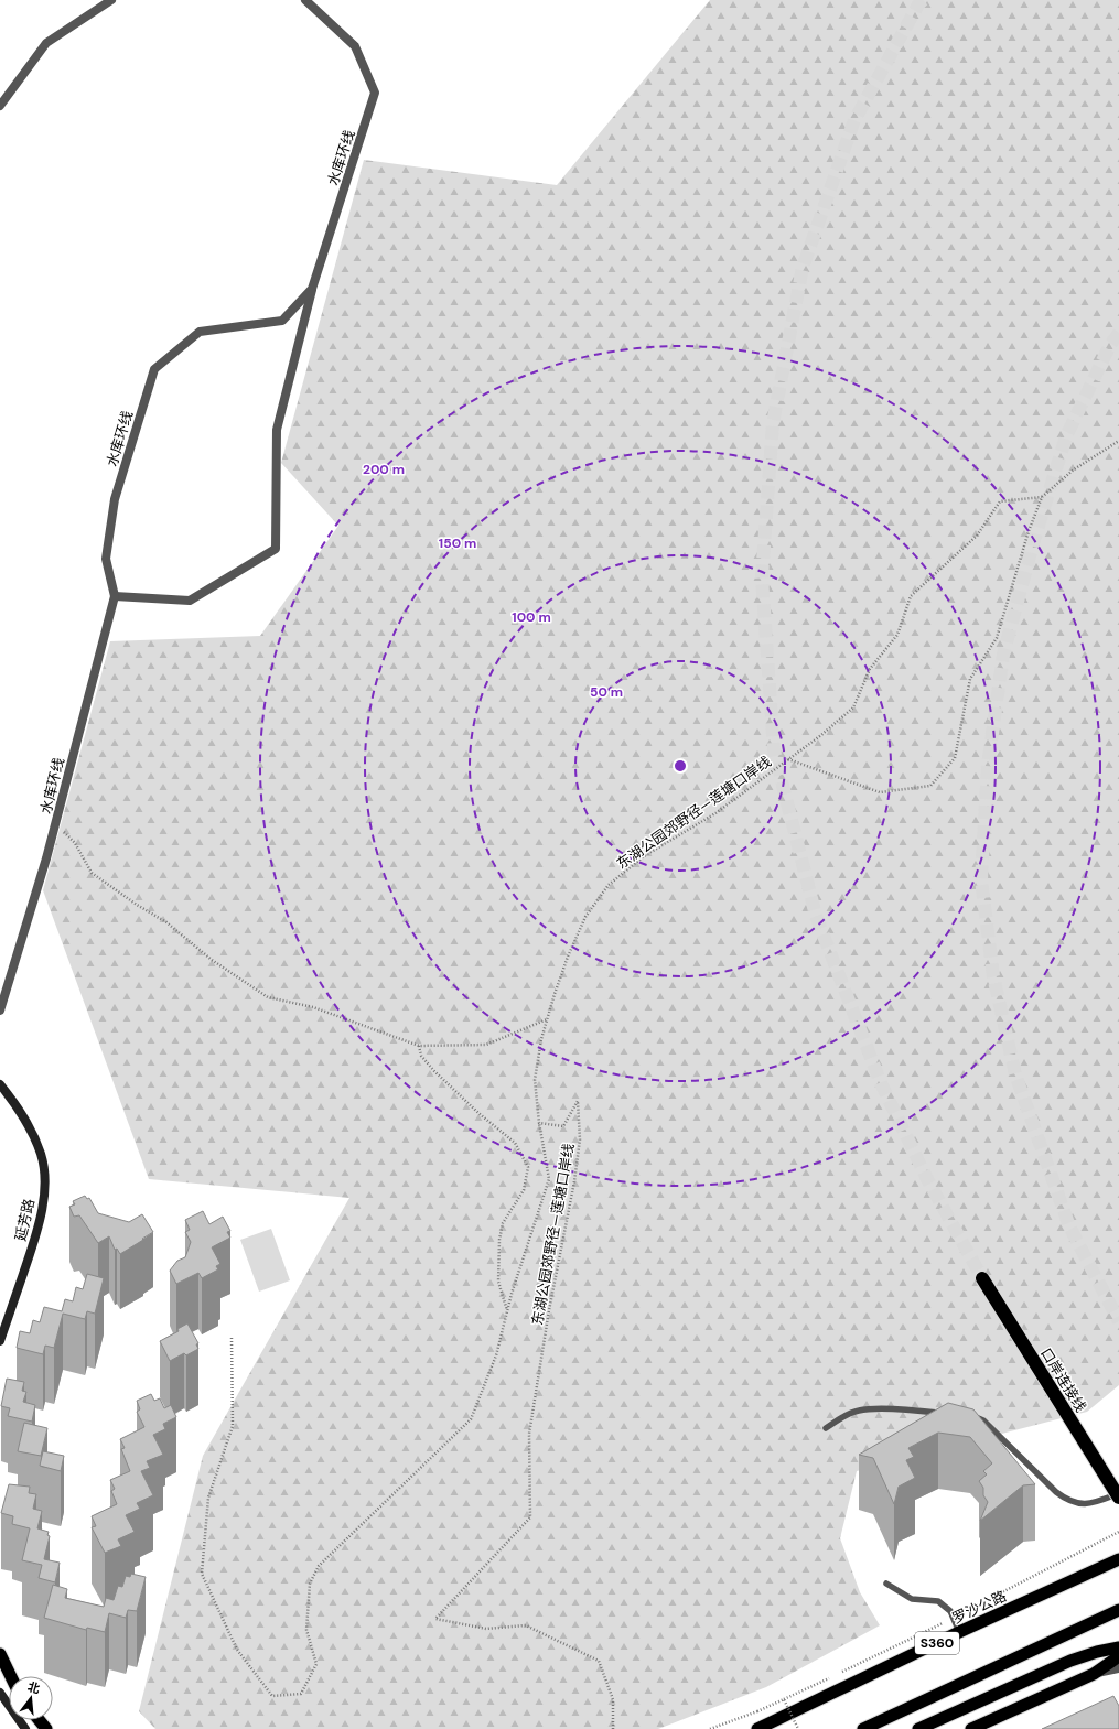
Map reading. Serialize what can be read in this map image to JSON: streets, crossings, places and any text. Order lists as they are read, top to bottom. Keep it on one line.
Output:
{"streets":{"highway":["口岸连接线","罗沙公路","S360"],"main road":["延芳路"],"street":["水库环线"],"path":["东湖公园郊野径—莲塘口岸线"]},"north":"top","rings":["200 m","150 m","100 m","50 m"]}
